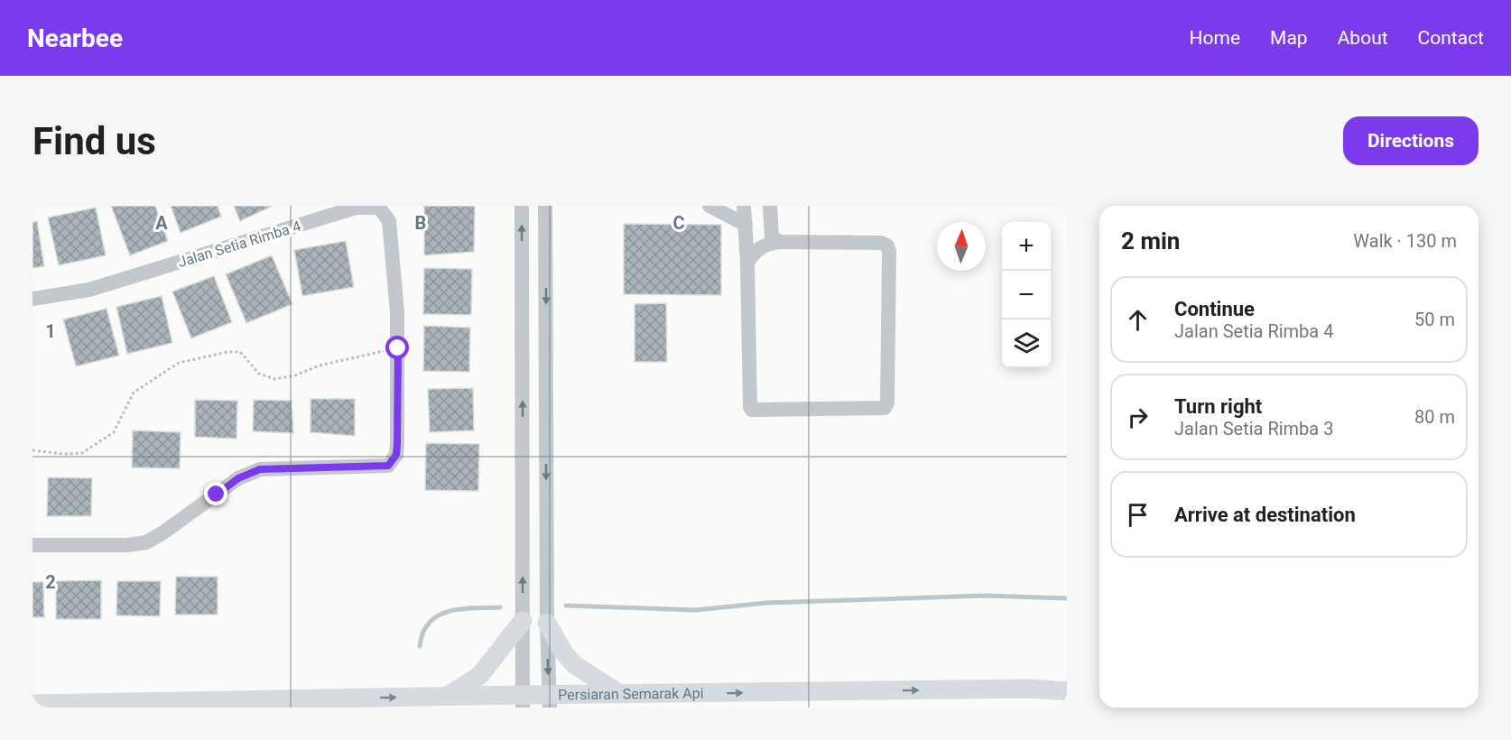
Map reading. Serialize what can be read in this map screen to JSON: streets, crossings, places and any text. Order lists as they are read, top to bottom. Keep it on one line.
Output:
{"streets":{"main road":["Persiaran Semarak Api"],"street":["Jalan Setia Rimba 4"]},"one_way":["Persiaran Semarak Api"],"north":"top","page":{"header":"Nearbee","nav":["Home","Map","About","Contact"],"buttons":"Directions","title":"Find us","heading":["2 min","Walk · 130 m"],"map_buttons":["+","−"],"list":[["Continue","Jalan Setia Rimba 4","50 m"],["Turn right","Jalan Setia Rimba 3","80 m"],"Arrive at destination"]},"grid":{"columns":["A","B","C"],"rows":["1","2"]}}
